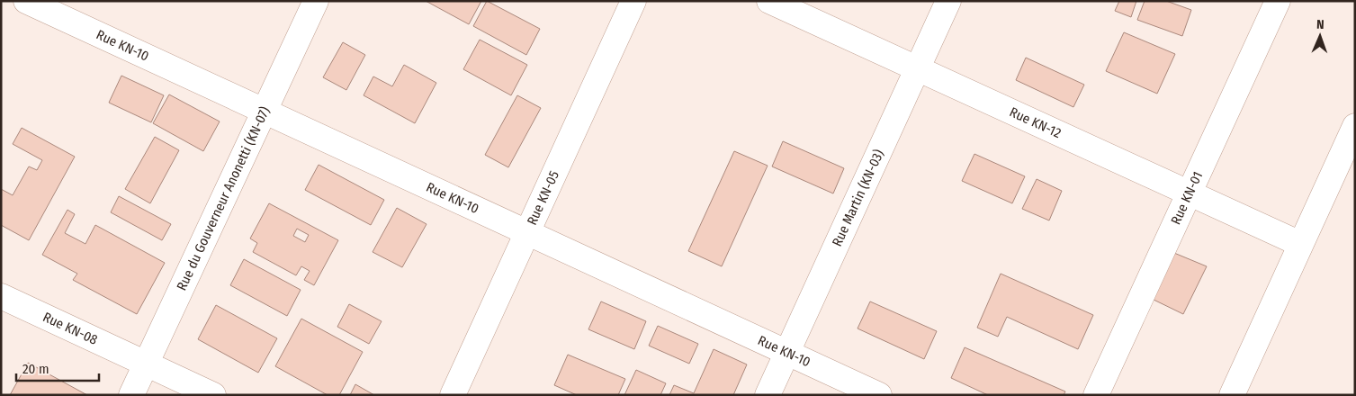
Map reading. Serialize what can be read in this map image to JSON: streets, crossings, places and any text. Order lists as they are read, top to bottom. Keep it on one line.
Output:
{"streets":{"street":["Rue KN-10","Rue KN-12","Rue du Gouverneur Anonetti (KN-07)","Rue KN-05","Rue Martin (KN-03)","Rue KN-01","Rue KN-08"]},"crossings":[["Rue KN-10","Rue du Gouverneur Anonetti (KN-07)"],["Rue KN-10","Rue KN-05"],["Rue KN-10","Rue Martin (KN-03)"],["Rue KN-12","Rue Martin (KN-03)"],["Rue KN-12","Rue KN-01"],["Rue du Gouverneur Anonetti (KN-07)","Rue KN-08"]],"scale_bar":"20 m","north":"top"}
